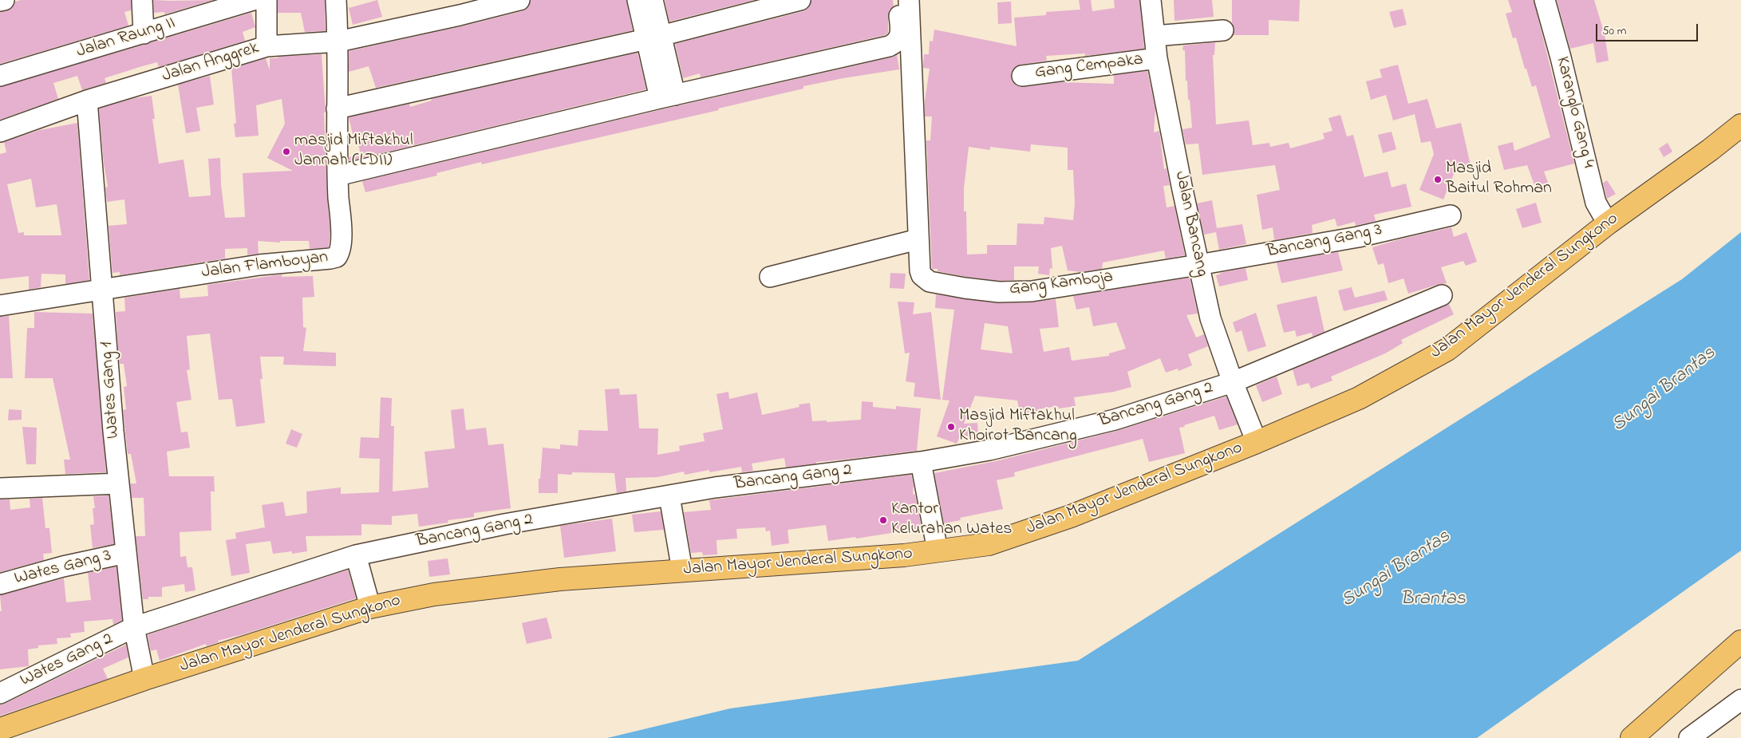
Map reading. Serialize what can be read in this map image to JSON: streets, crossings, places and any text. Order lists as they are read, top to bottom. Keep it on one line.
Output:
{"streets":{"main road":["Jalan Mayor Jenderal Sungkono"],"street":["Jalan Raung II","Jalan Anggrek","Gang Cempaka","Karanglo Gang 4","Jalan Bancang","Bancang Gang 3","Jalan Flamboyan","Gang Kamboja","Wates Gang 1","Bancang Gang 2","Wates Gang 3","Wates Gang 2"]},"crossings":[["Jalan Anggrek","Jalan Flamboyan"],["Jalan Anggrek","Wates Gang 1"],["Gang Cempaka","Jalan Bancang"],["Karanglo Gang 4","Jalan Mayor Jenderal Sungkono"],["Jalan Bancang","Bancang Gang 3"],["Jalan Bancang","Gang Kamboja"],["Jalan Bancang","Jalan Mayor Jenderal Sungkono"],["Jalan Bancang","Bancang Gang 2"],["Bancang Gang 3","Gang Kamboja"],["Jalan Flamboyan","Wates Gang 1"],["Jalan Mayor Jenderal Sungkono","Wates Gang 1"],["Wates Gang 1","Bancang Gang 2"],["Wates Gang 1","Wates Gang 3"],["Wates Gang 1","Wates Gang 2"],["Bancang Gang 2","Wates Gang 2"]],"water":["Sungai Brantas","Brantas"],"places":["masjid Miftakhul Jannah (LDII)","Masjid Baitul Rohman","Masjid Miftakhul Khoirot Bancang","Kantor Kelurahan Wates"],"scale_bar":"50 m"}
